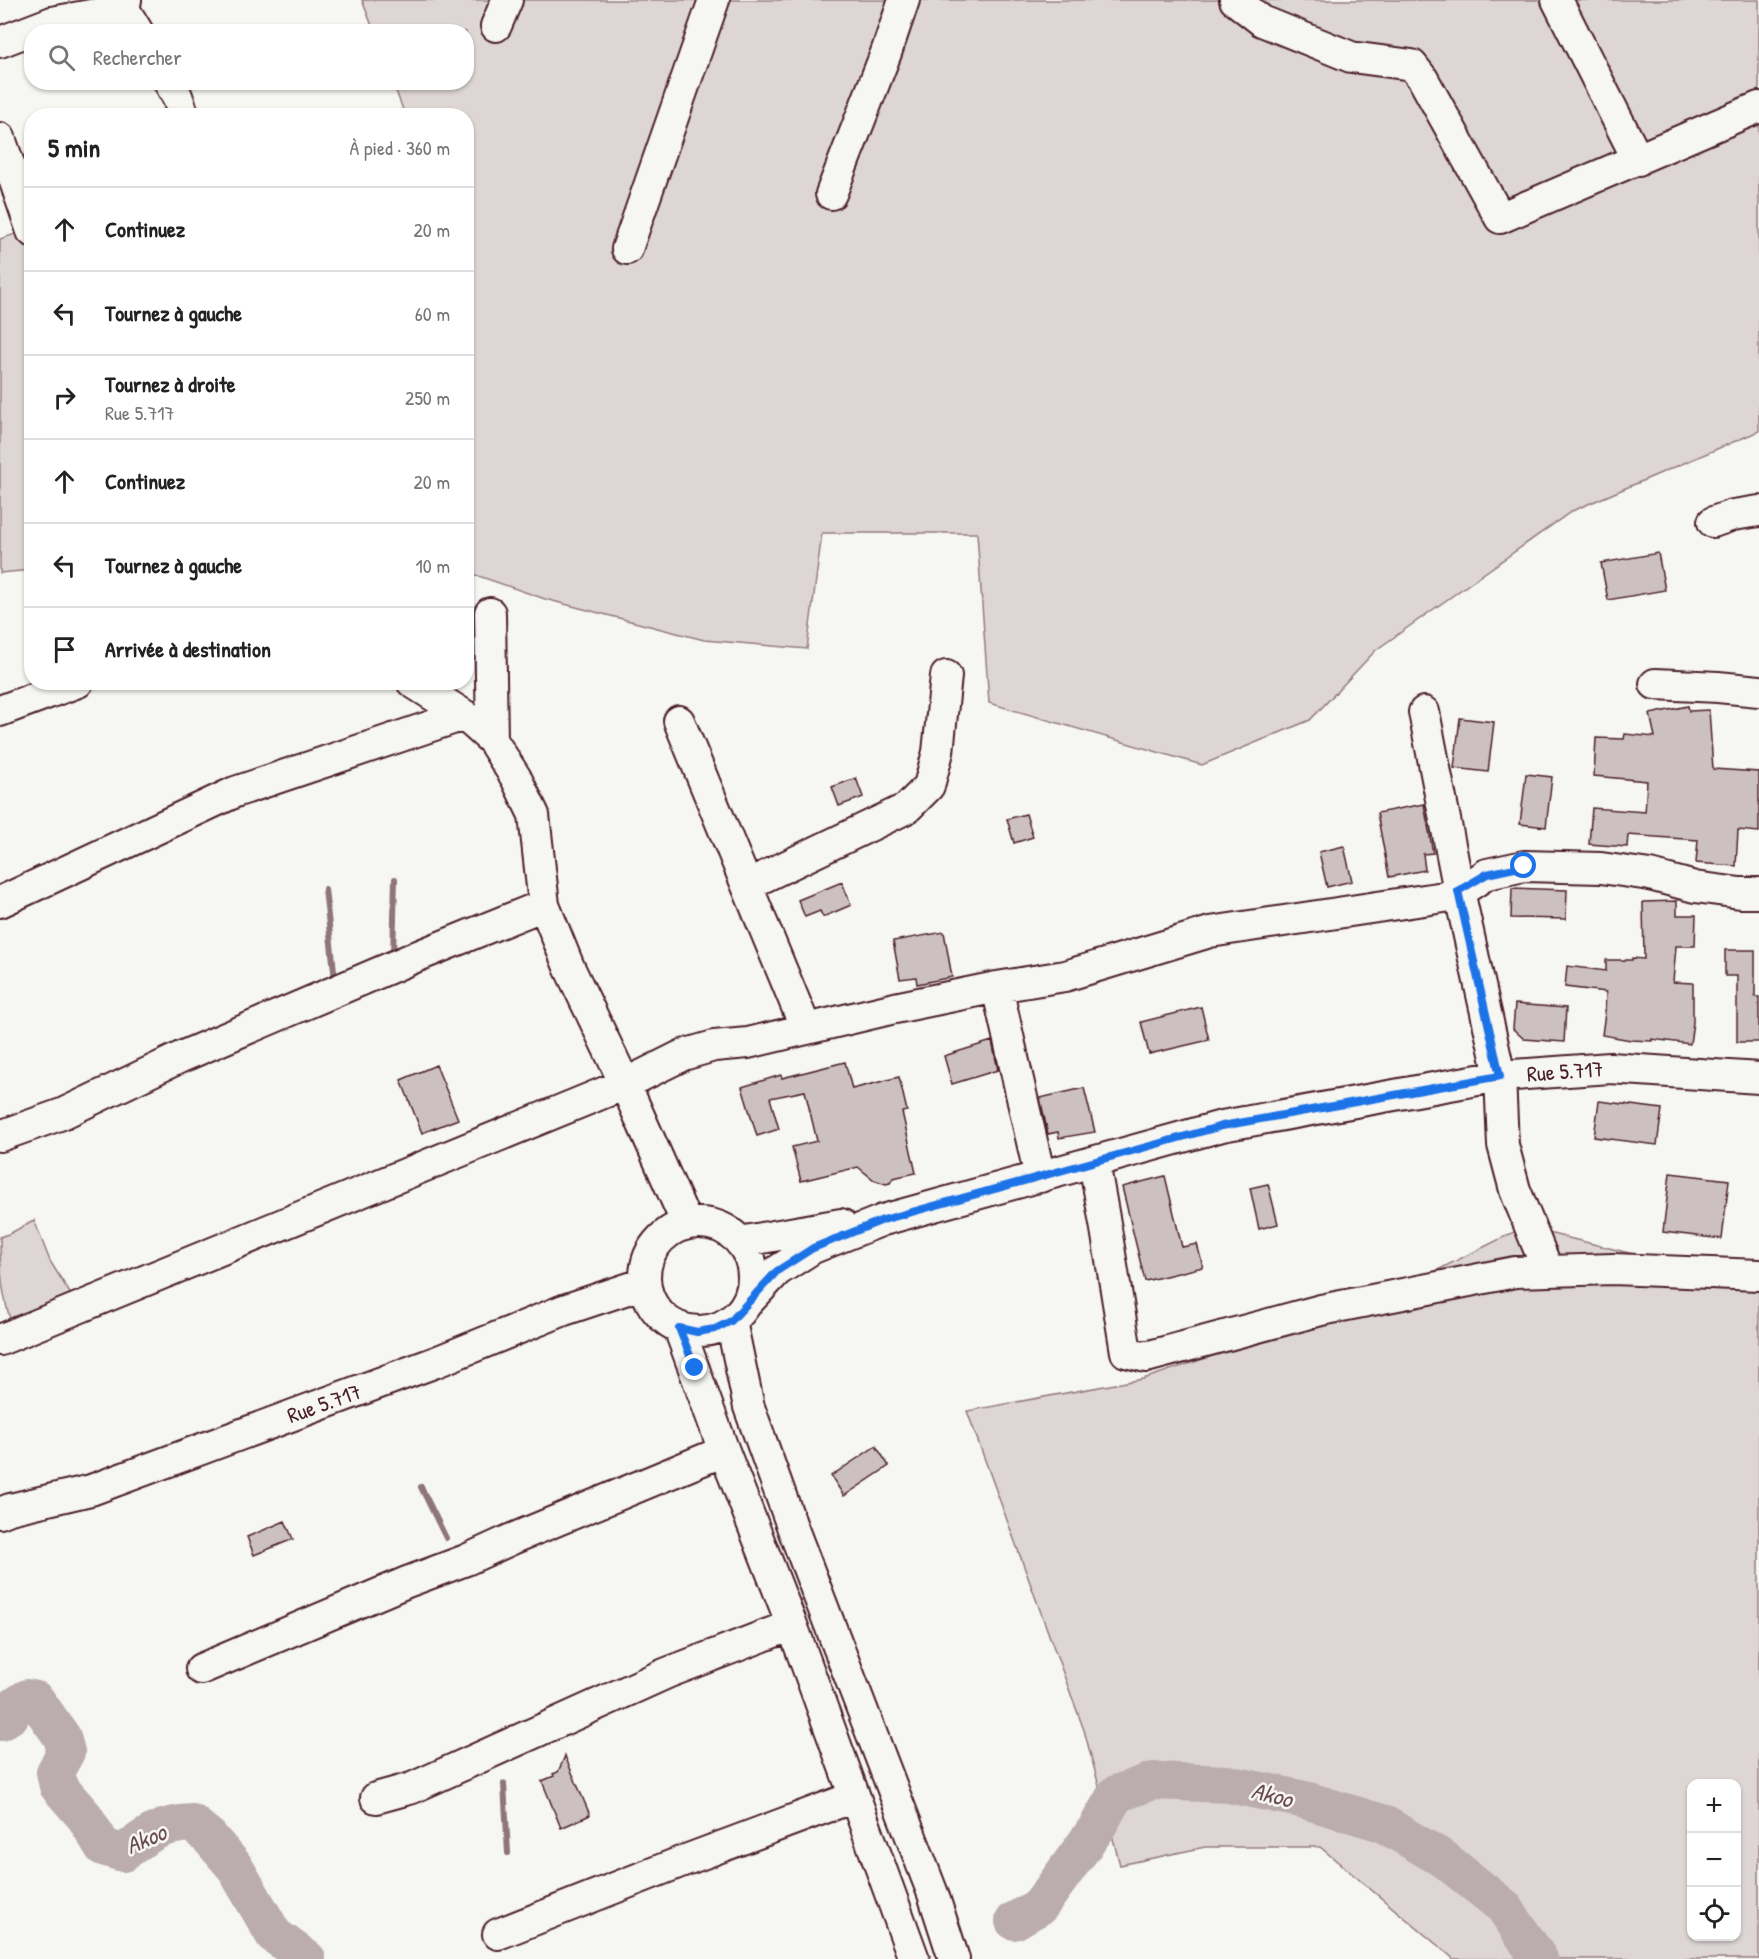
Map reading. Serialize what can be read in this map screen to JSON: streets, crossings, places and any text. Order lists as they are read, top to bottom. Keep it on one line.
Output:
{"streets":{"street":["Rue 5.717"]},"water":["Akoo"],"page":{"search":"Rechercher","heading":["5 min","À pied · 360 m"],"list":[["Continuez","20 m"],["Tournez à gauche","60 m"],["Tournez à droite","Rue 5.717","250 m"],["Continuez","20 m"],["Tournez à gauche","10 m"],"Arrivée à destination"],"map_buttons":["+","−"]}}
